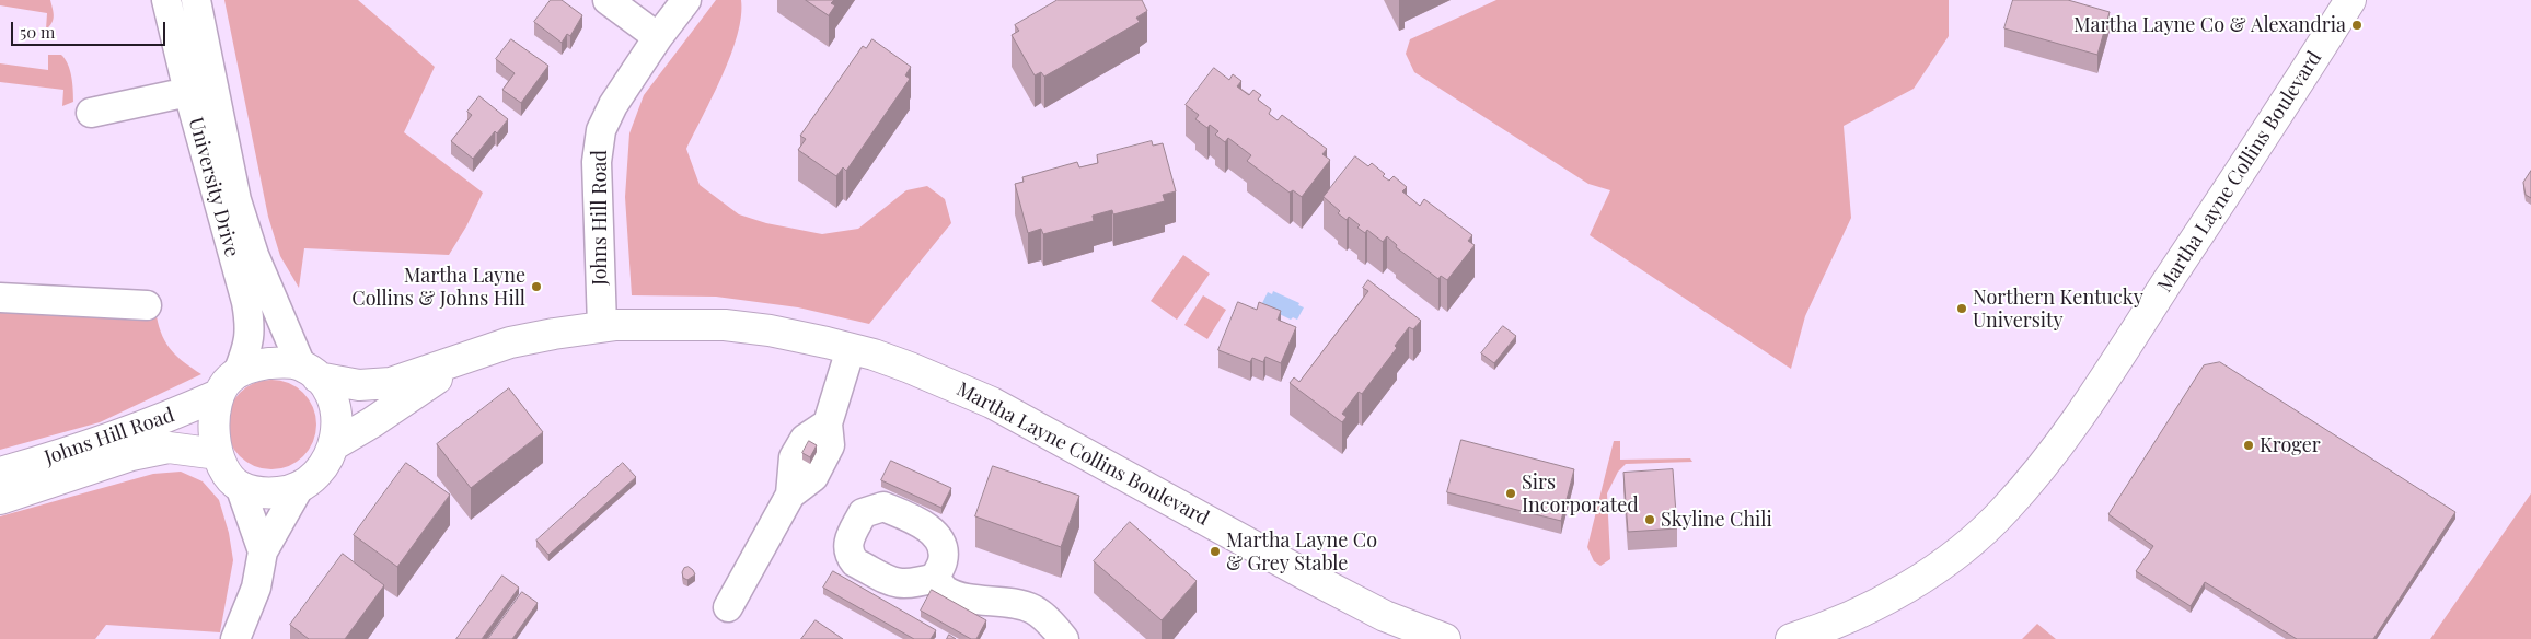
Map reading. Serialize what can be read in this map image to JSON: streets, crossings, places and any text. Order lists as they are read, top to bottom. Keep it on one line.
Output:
{"streets":{"main road":["Martha Layne Collins Boulevard","Johns Hill Road"],"street":["University Drive"]},"crossings":[["Martha Layne Collins Boulevard","Johns Hill Road"],["University Drive","Johns Hill Road"]],"places":["Martha Layne Co & Alexandria","Martha Layne Collins & Johns Hill","Northern Kentucky University","Kroger","Sirs Incorporated","Skyline Chili","Martha Layne Co & Grey Stable"],"scale_bar":"50 m"}
